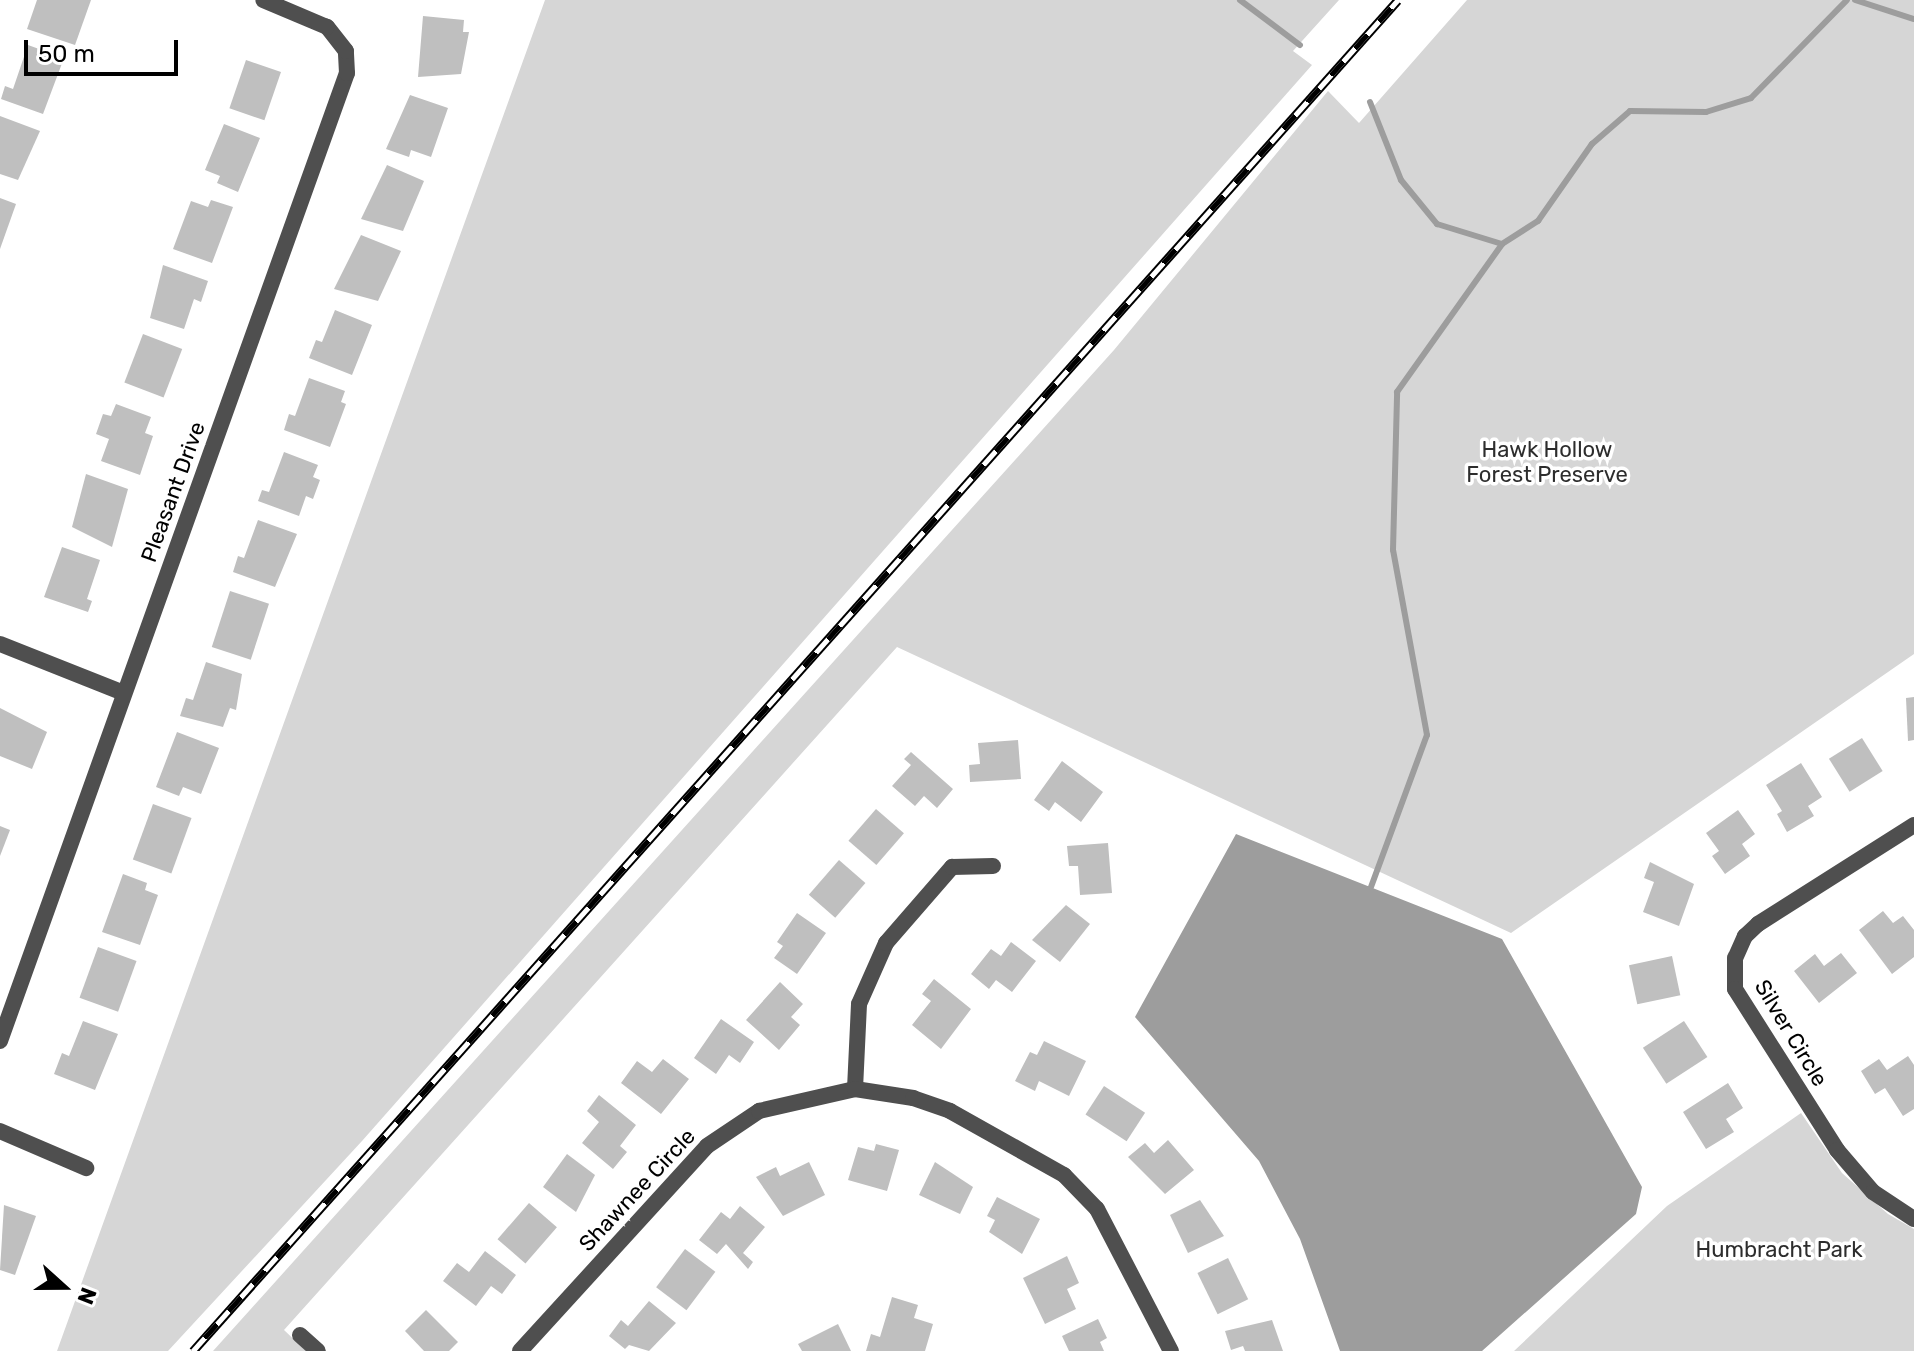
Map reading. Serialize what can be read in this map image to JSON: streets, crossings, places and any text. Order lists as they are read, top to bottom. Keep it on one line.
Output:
{"streets":{"street":["Pleasant Drive","Silver Circle","Shawnee Circle"]},"parks":["Hawk Hollow Forest Preserve","Humbracht Park"],"scale_bar":"50 m","north":"right"}
